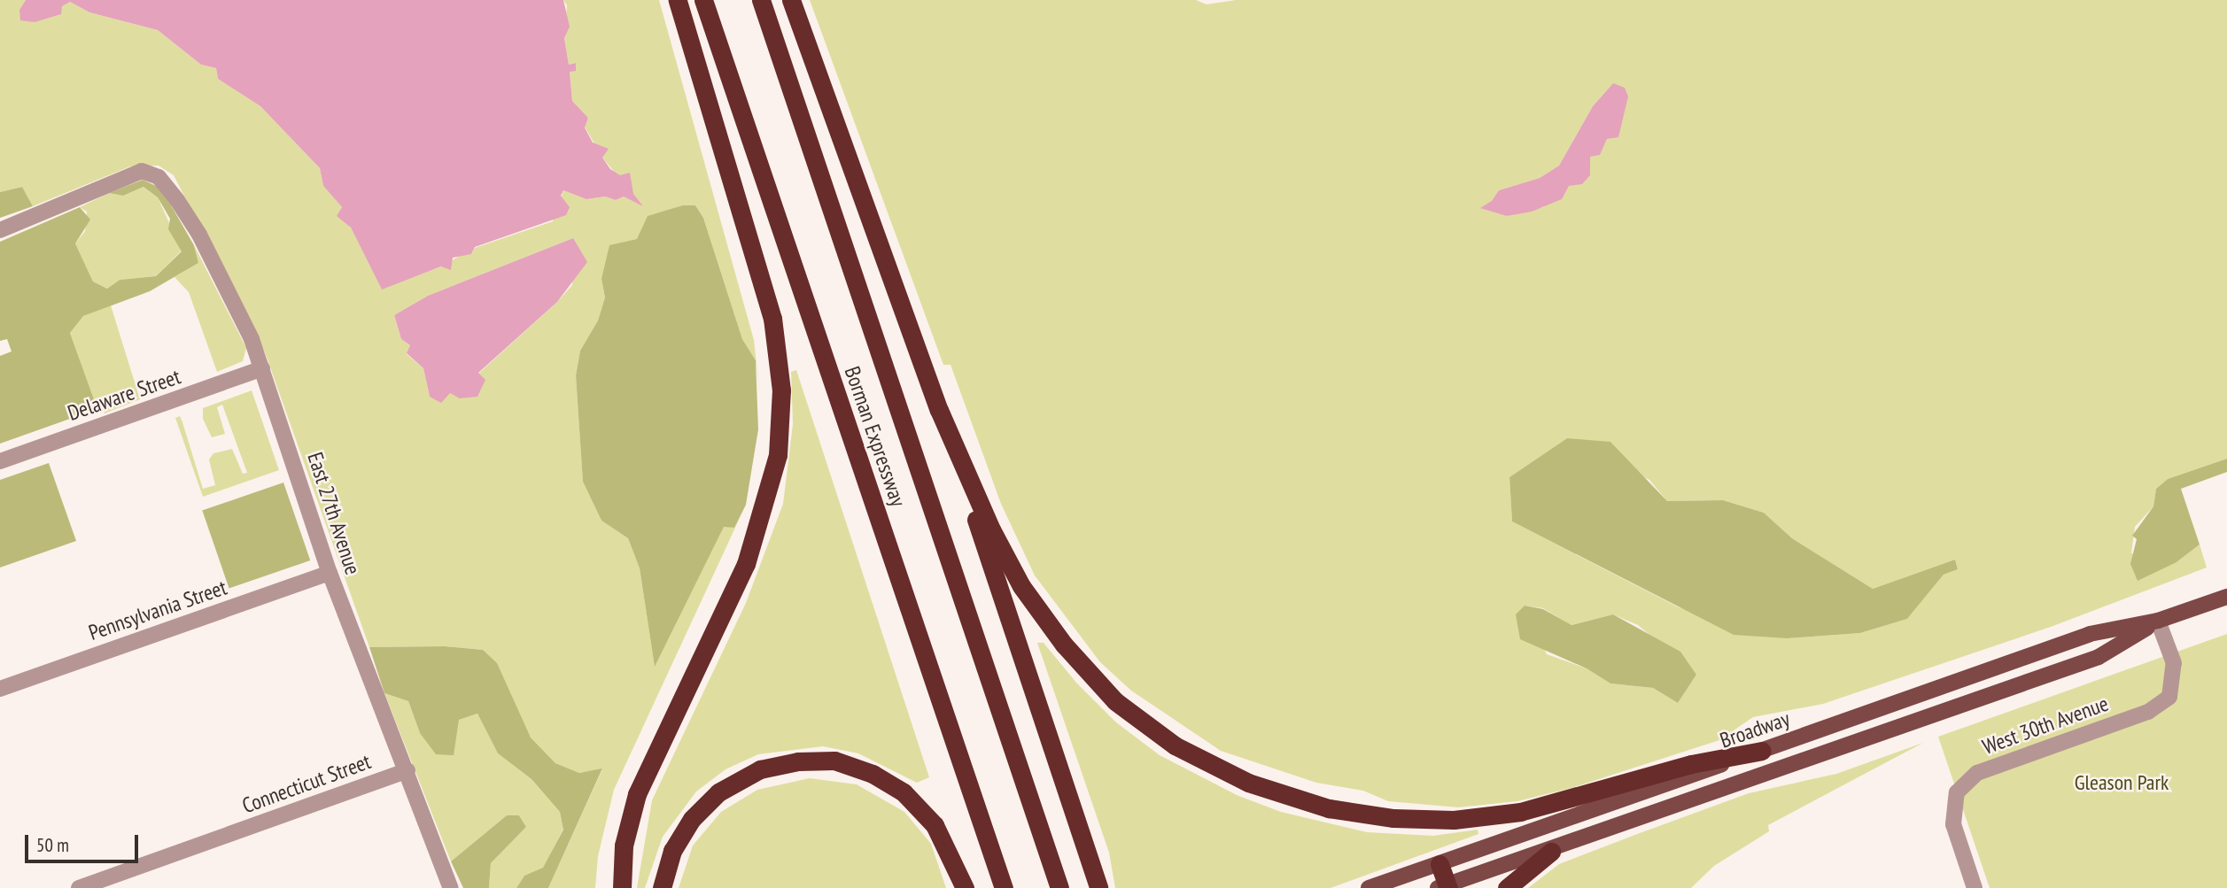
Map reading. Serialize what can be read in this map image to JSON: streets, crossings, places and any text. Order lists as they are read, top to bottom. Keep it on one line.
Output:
{"streets":{"highway":["Borman Expressway"],"main road":["Broadway"],"street":["Delaware Street","East 27th Avenue","Pennsylvania Street","West 30th Avenue","Connecticut Street"]},"crossings":[["Delaware Street","East 27th Avenue"],["East 27th Avenue","Pennsylvania Street"],["East 27th Avenue","Connecticut Street"],["West 30th Avenue","Broadway"]],"parks":["Gleason Park"],"scale_bar":"50 m"}
